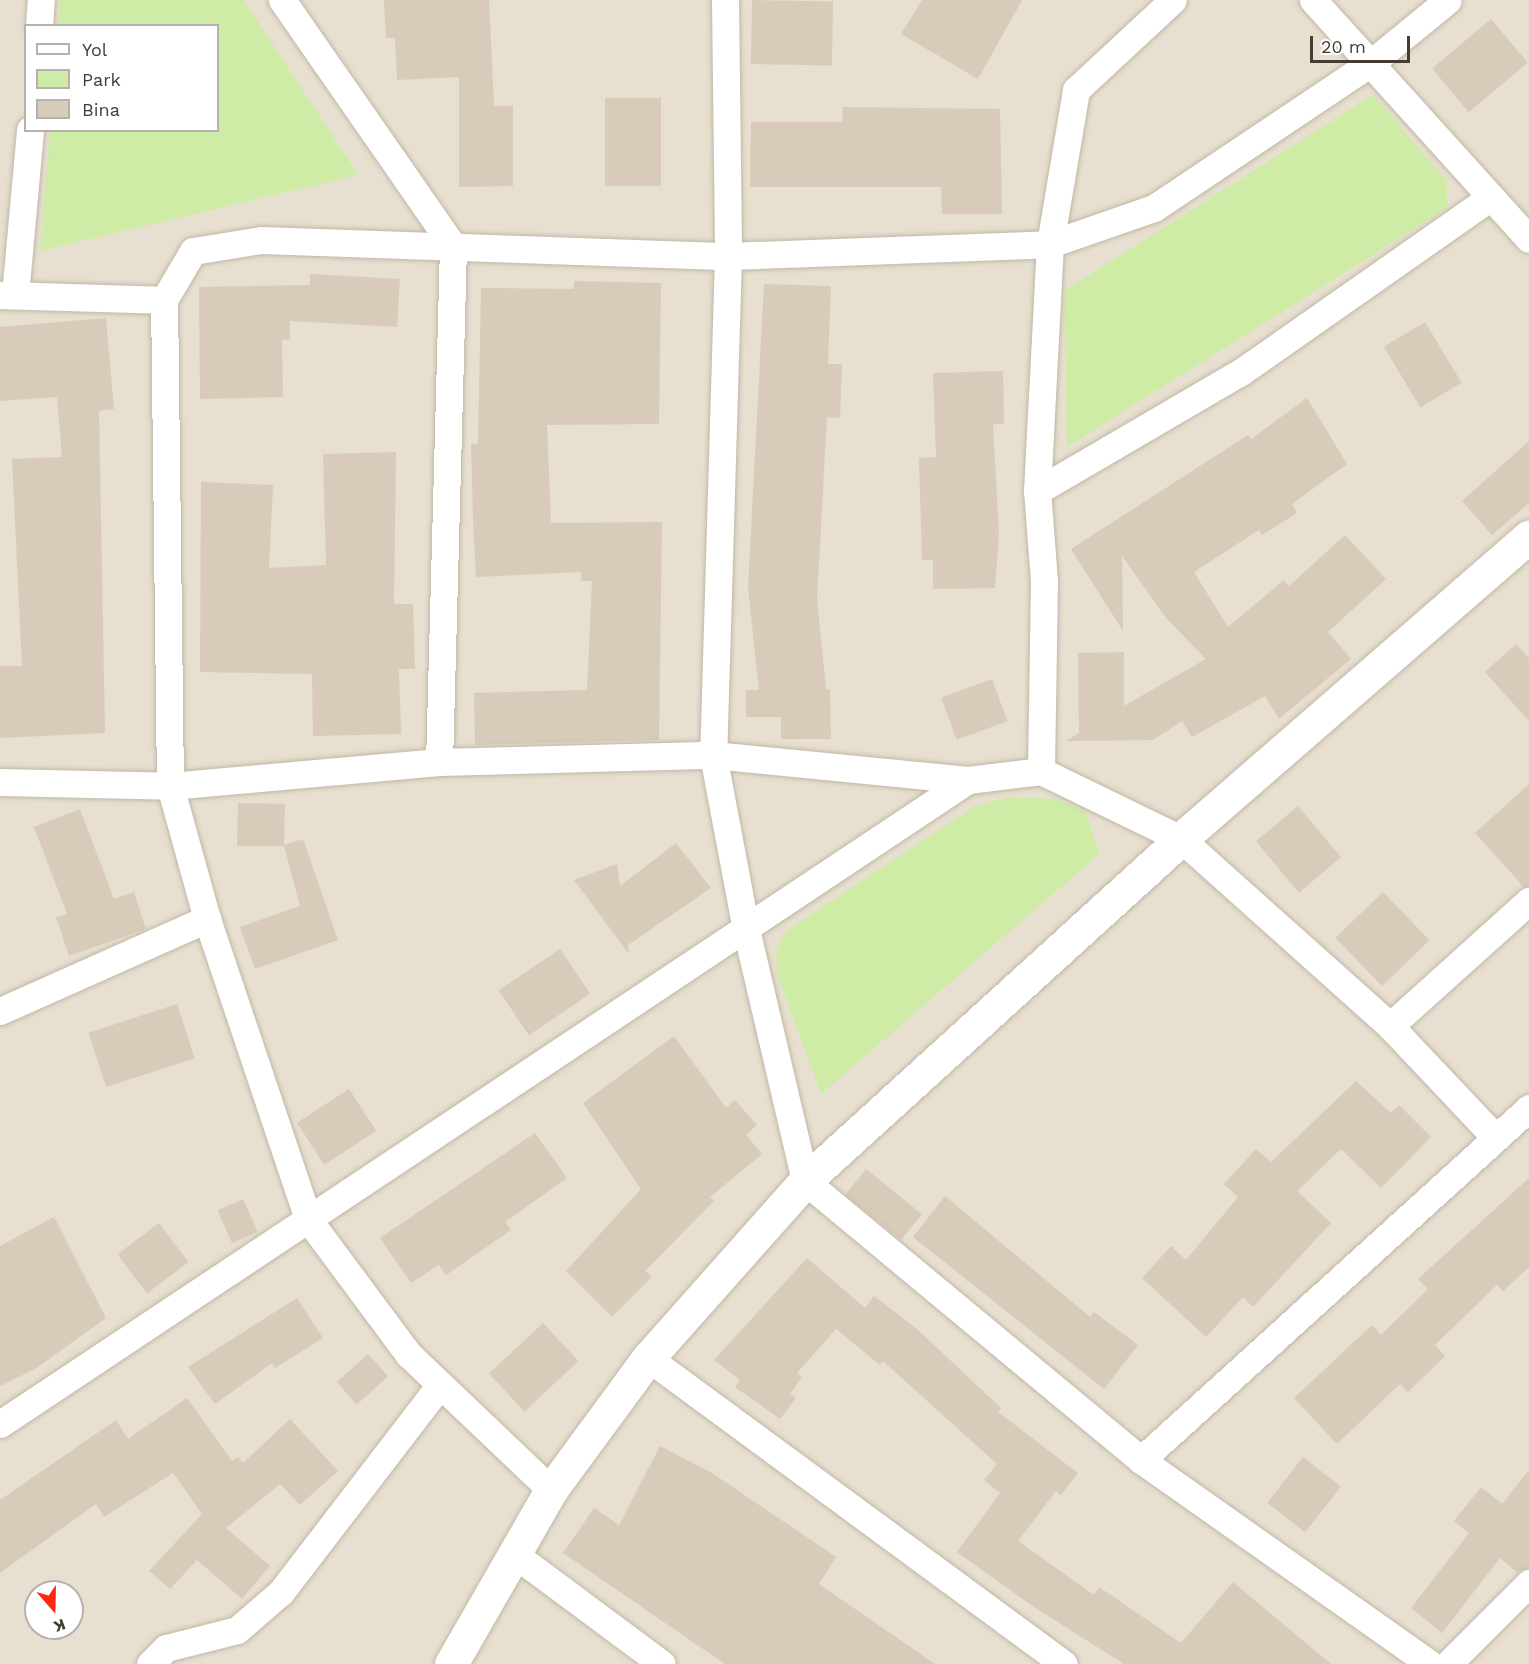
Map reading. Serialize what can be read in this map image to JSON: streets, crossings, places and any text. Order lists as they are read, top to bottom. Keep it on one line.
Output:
{"legend":["Yol","Park","Bina"],"scale_bar":"20 m","north":"bottom"}
